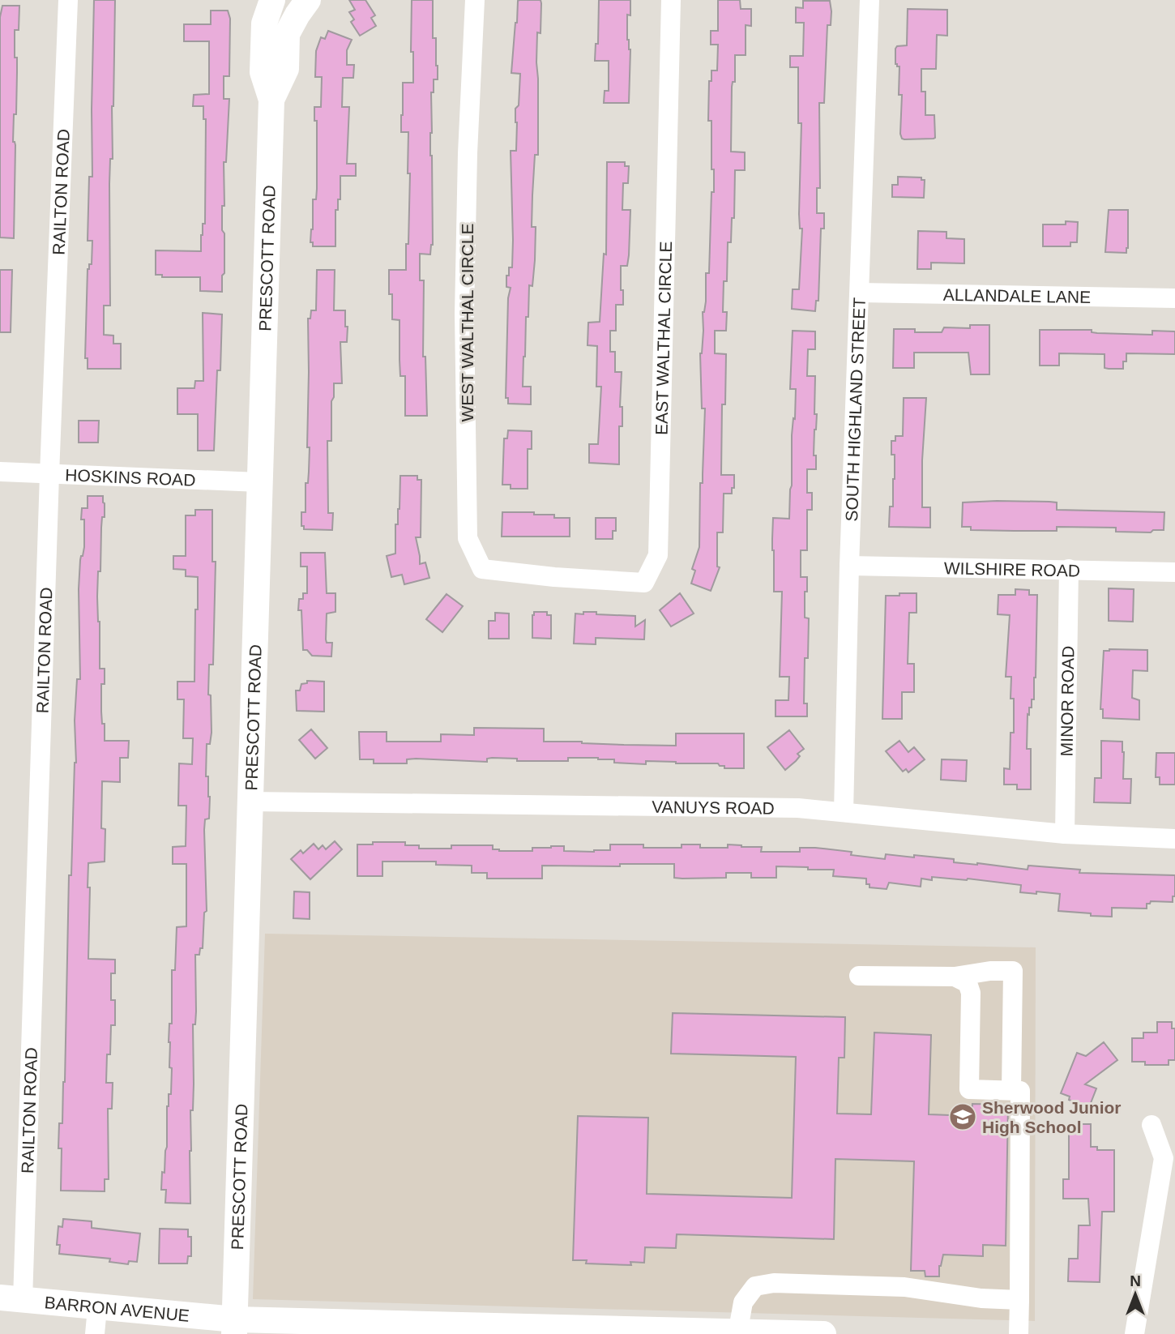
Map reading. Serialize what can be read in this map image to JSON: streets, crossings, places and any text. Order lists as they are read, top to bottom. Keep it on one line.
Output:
{"streets":{"main road":["PRESCOTT ROAD","BARRON AVENUE"],"street":["RAILTON ROAD","ALLANDALE LANE","WEST WALTHAL CIRCLE","EAST WALTHAL CIRCLE","SOUTH HIGHLAND STREET","HOSKINS ROAD","WILSHIRE ROAD","MINOR ROAD","VANUYS ROAD"]},"crossings":[["RAILTON ROAD","HOSKINS ROAD"],["RAILTON ROAD","BARRON AVENUE"],["PRESCOTT ROAD","HOSKINS ROAD"],["PRESCOTT ROAD","VANUYS ROAD"],["PRESCOTT ROAD","BARRON AVENUE"],["ALLANDALE LANE","SOUTH HIGHLAND STREET"],["WEST WALTHAL CIRCLE","EAST WALTHAL CIRCLE"],["SOUTH HIGHLAND STREET","WILSHIRE ROAD"],["SOUTH HIGHLAND STREET","VANUYS ROAD"],["WILSHIRE ROAD","MINOR ROAD"],["MINOR ROAD","VANUYS ROAD"]],"places":{"school or university":["Sherwood Junior High School"]},"north":"top"}
